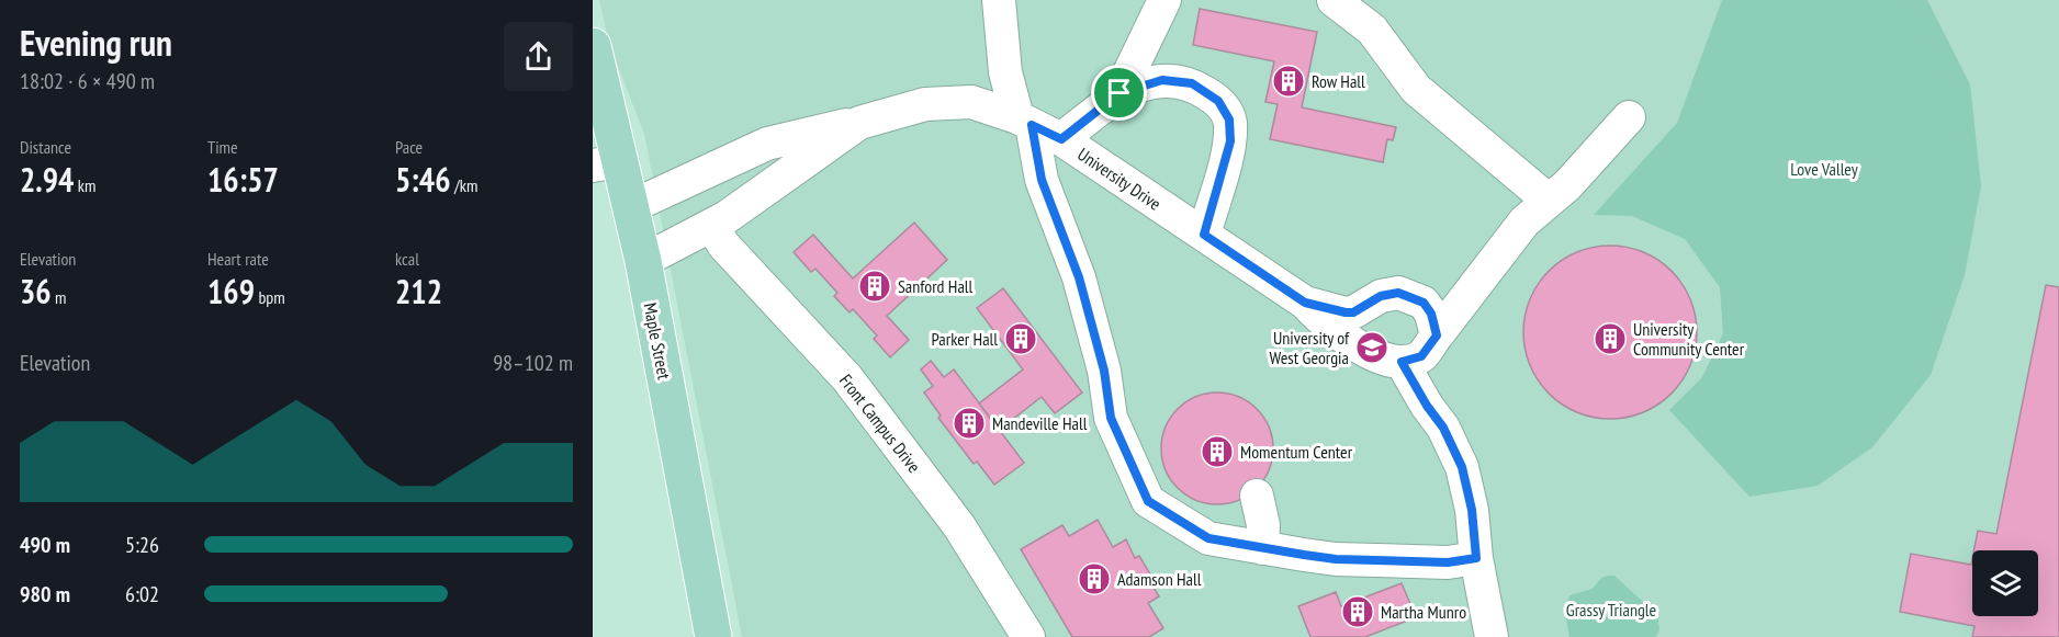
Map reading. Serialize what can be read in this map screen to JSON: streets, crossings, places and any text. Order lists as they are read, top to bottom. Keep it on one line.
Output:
{"streets":{"main road":["Maple Street"],"street":["University Drive","Front Campus Drive"]},"crossings":[["University Drive","Maple Street"],["University Drive","Front Campus Drive"]],"parks":["Love Valley","Grassy Triangle"],"places":{"building":["Row Hall","Sanford Hall","Parker Hall","University Community Center","Mandeville Hall","Momentum Center","Adamson Hall","Martha Munro"],"school or university":["University of West Georgia"]},"page":{"heading":["Evening run","18:02 · 6 × 490 m"],"stats":[["Distance","2.94 km"],["Time","16:57"],["Pace","5:46 /km"],["Elevation","36 m"],["Heart rate","169 bpm"],["kcal","212"]],"chart":["Elevation","98–102 m"],"list":[{"name":"490 m","note":"5:26"},{"name":"980 m","note":"6:02"}]}}
